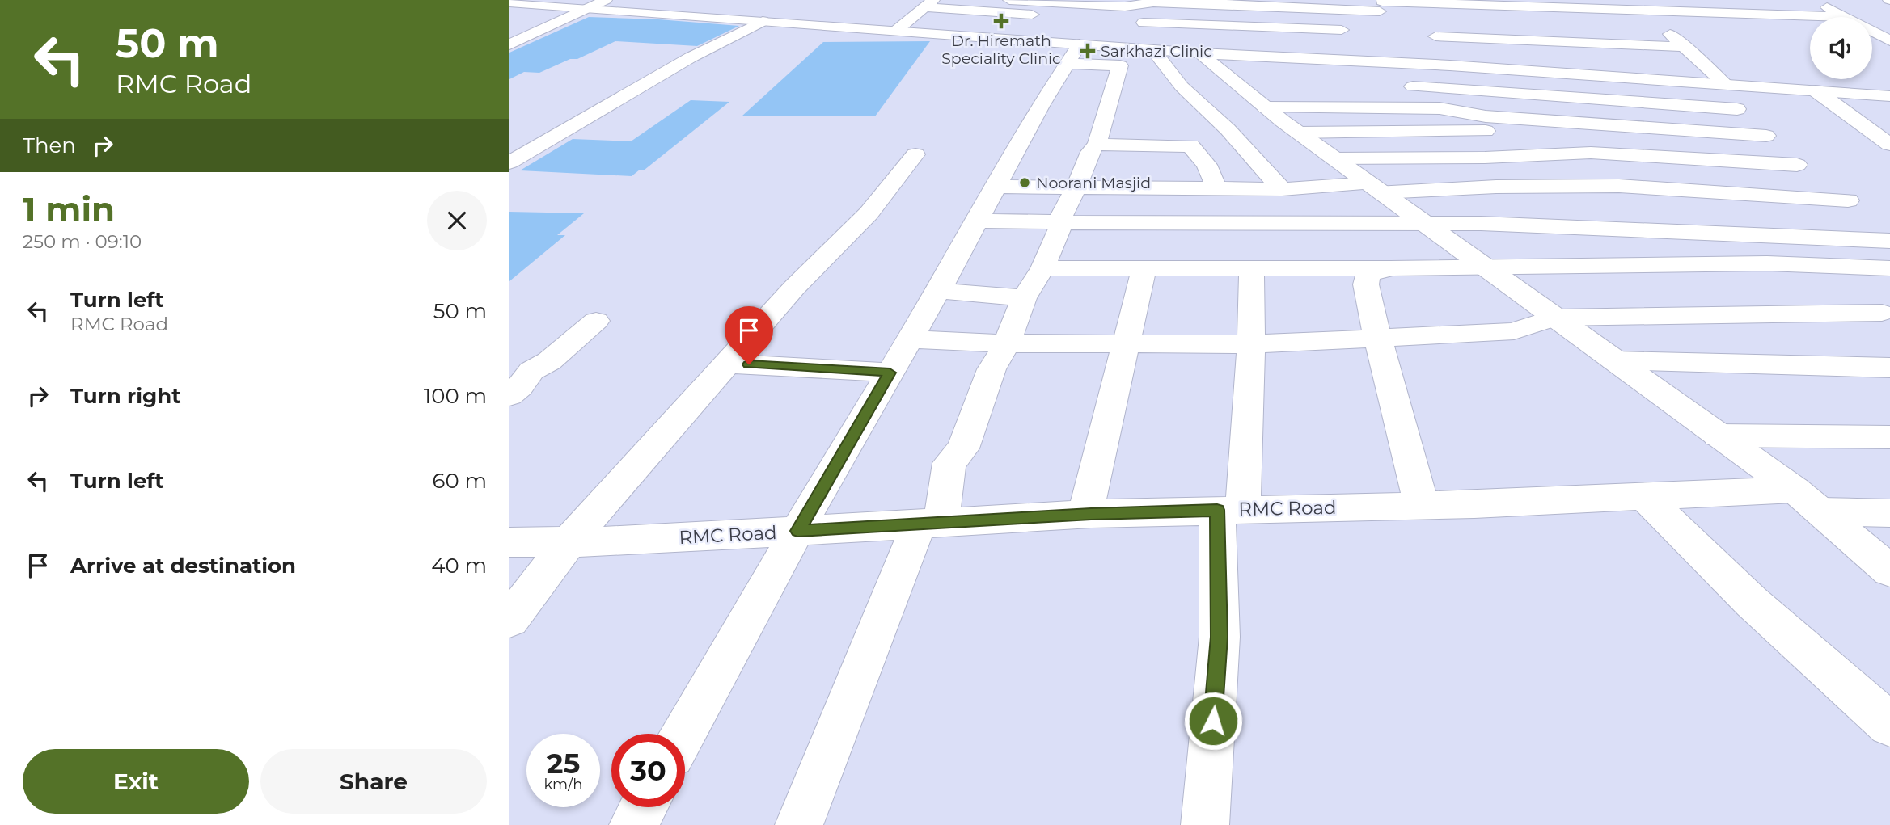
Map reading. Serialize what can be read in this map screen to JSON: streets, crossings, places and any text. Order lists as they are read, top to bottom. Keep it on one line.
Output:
{"streets":{"street":["RMC Road"]},"places":{"health":["Dr. Hiremath Speciality Clinic","Sarkhazi Clinic"],"other":["Noorani Masjid"]},"page":{"turn":["50 m","RMC Road"],"then":"Then","heading":["1 min","250 m · 09:10"],"list":[{"name":"Turn left","note":"RMC Road","value":"50 m"},{"name":"Turn right","value":"100 m"},{"name":"Turn left","value":"60 m"},{"name":"Arrive at destination","value":"40 m"}],"speed":"25 km/h","limit":"30","buttons":["Exit","Share"]}}
